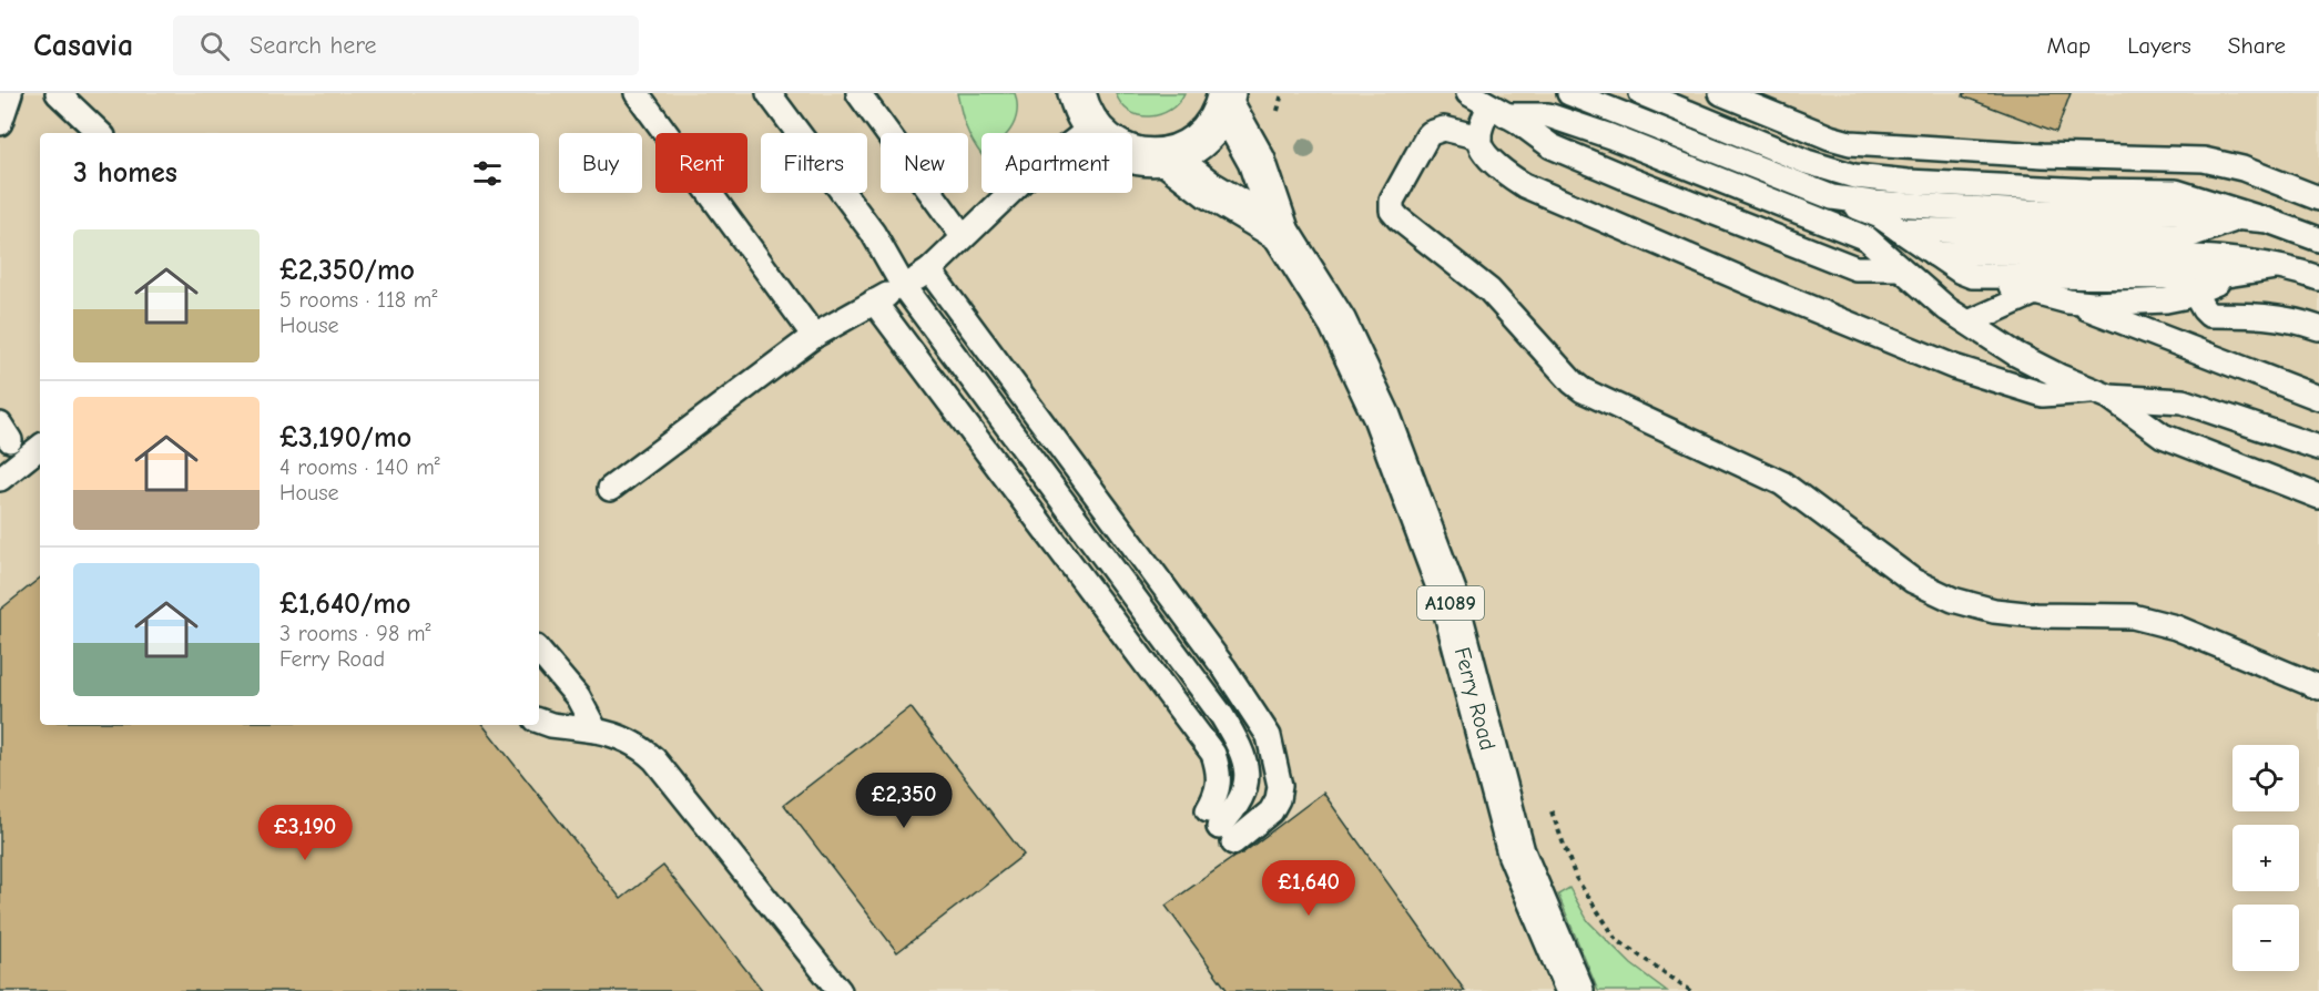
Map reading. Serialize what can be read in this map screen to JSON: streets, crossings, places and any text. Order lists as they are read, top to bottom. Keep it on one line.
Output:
{"streets":{"highway":["A1089","Ferry Road"]},"page":{"header":"Casavia","search":"Search here","nav":["Map","Layers","Share"],"chip":["Buy","Rent","Filters","New","Apartment"],"heading":"3 homes","list":[{"name":"£2,350/mo","note":"5 rooms · 118 m² · House"},{"name":"£3,190/mo","note":"4 rooms · 140 m² · House"},{"name":"£1,640/mo","note":"3 rooms · 98 m² · Ferry Road"}],"map_buttons":["+","−"],"price":["£2,350","£3,190","£1,640"]}}
